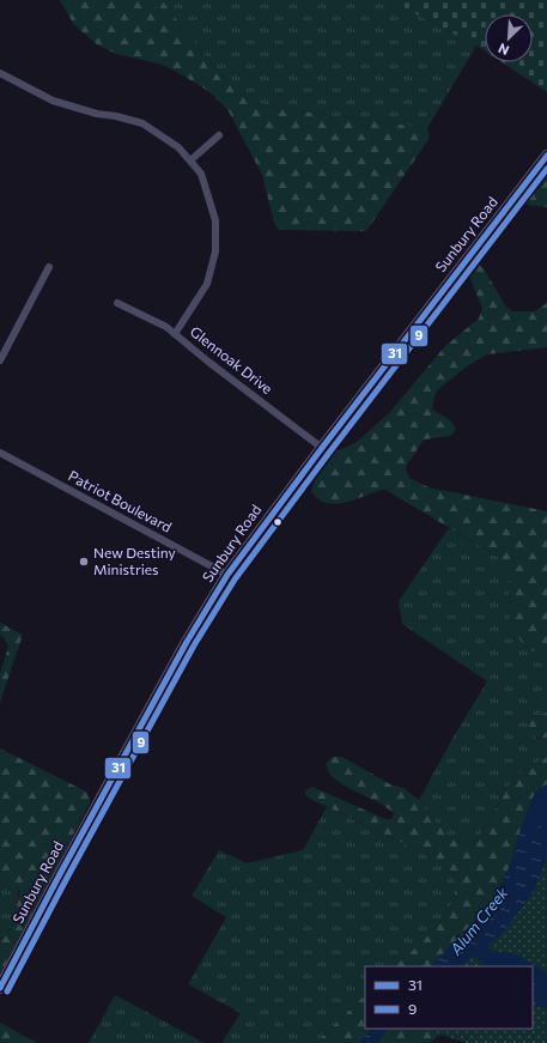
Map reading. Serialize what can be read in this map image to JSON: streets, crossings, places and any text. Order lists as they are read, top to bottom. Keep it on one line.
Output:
{"streets":{"main road":["Sunbury Road"],"street":["Glennoak Drive","Patriot Boulevard"]},"crossings":[["Sunbury Road","Glennoak Drive"],["Sunbury Road","Patriot Boulevard"]],"water":["Alum Creek"],"places":["New Destiny Ministries"],"lines":["transit line 31","transit line 9"],"legend":["31","9"],"north":"bottom left"}
